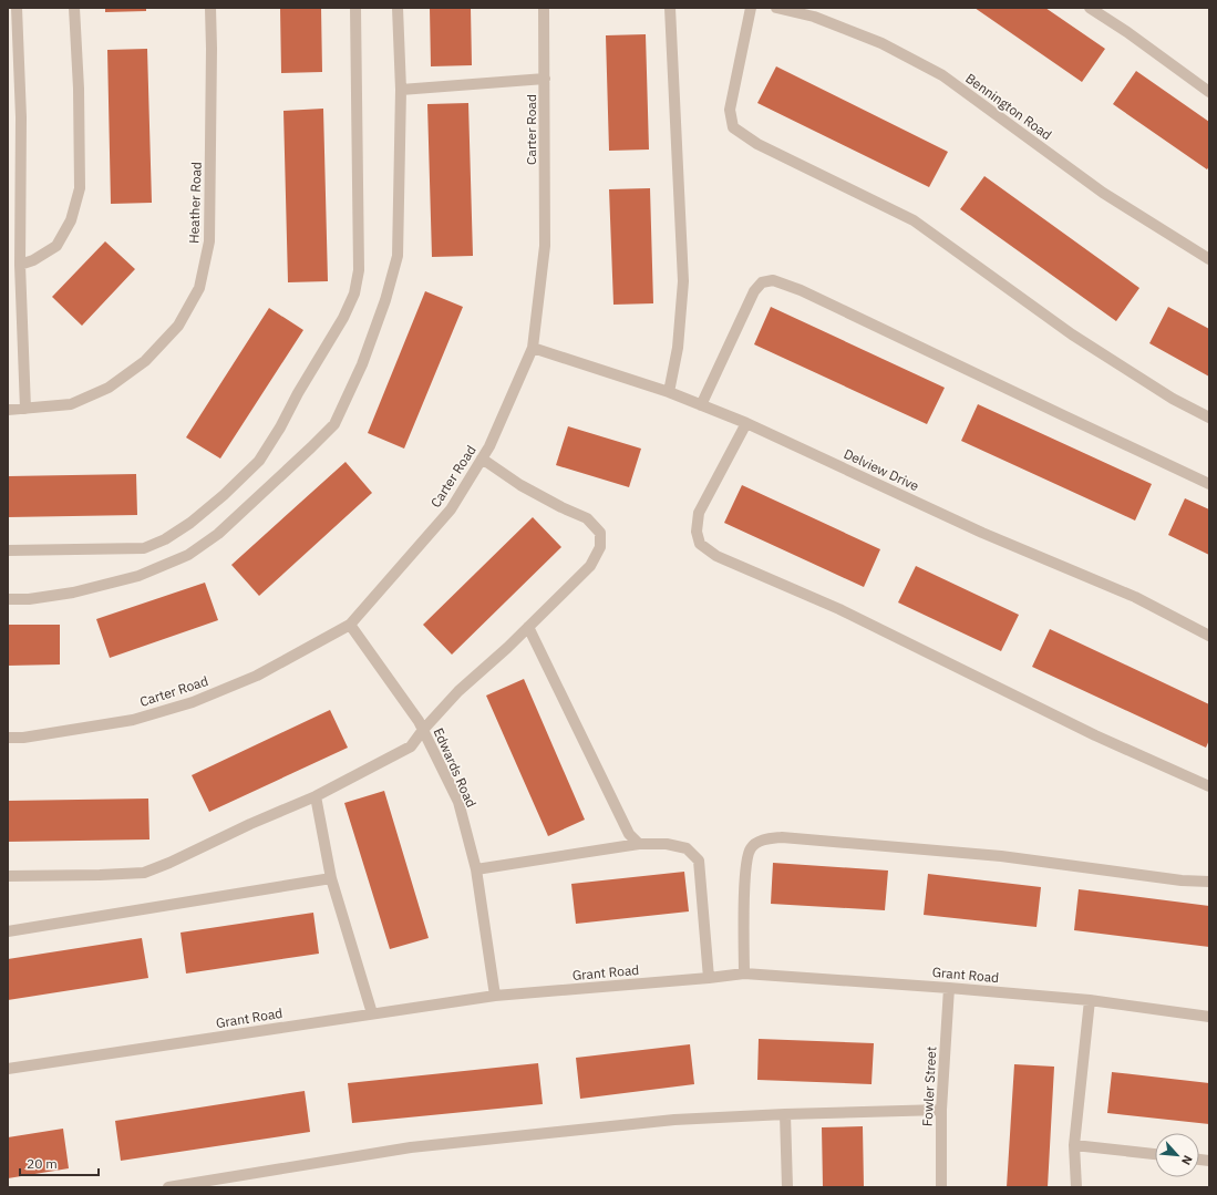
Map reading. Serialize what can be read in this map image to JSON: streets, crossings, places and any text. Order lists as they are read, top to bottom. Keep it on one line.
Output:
{"streets":{"street":["Bennington Road","Carter Road","Heather Road","Delview Drive","Edwards Road","Grant Road","Fowler Street"]},"crossings":[["Carter Road","Delview Drive"],["Carter Road","Edwards Road"],["Edwards Road","Grant Road"],["Grant Road","Fowler Street"]],"scale_bar":"20 m","north":"bottom right"}
